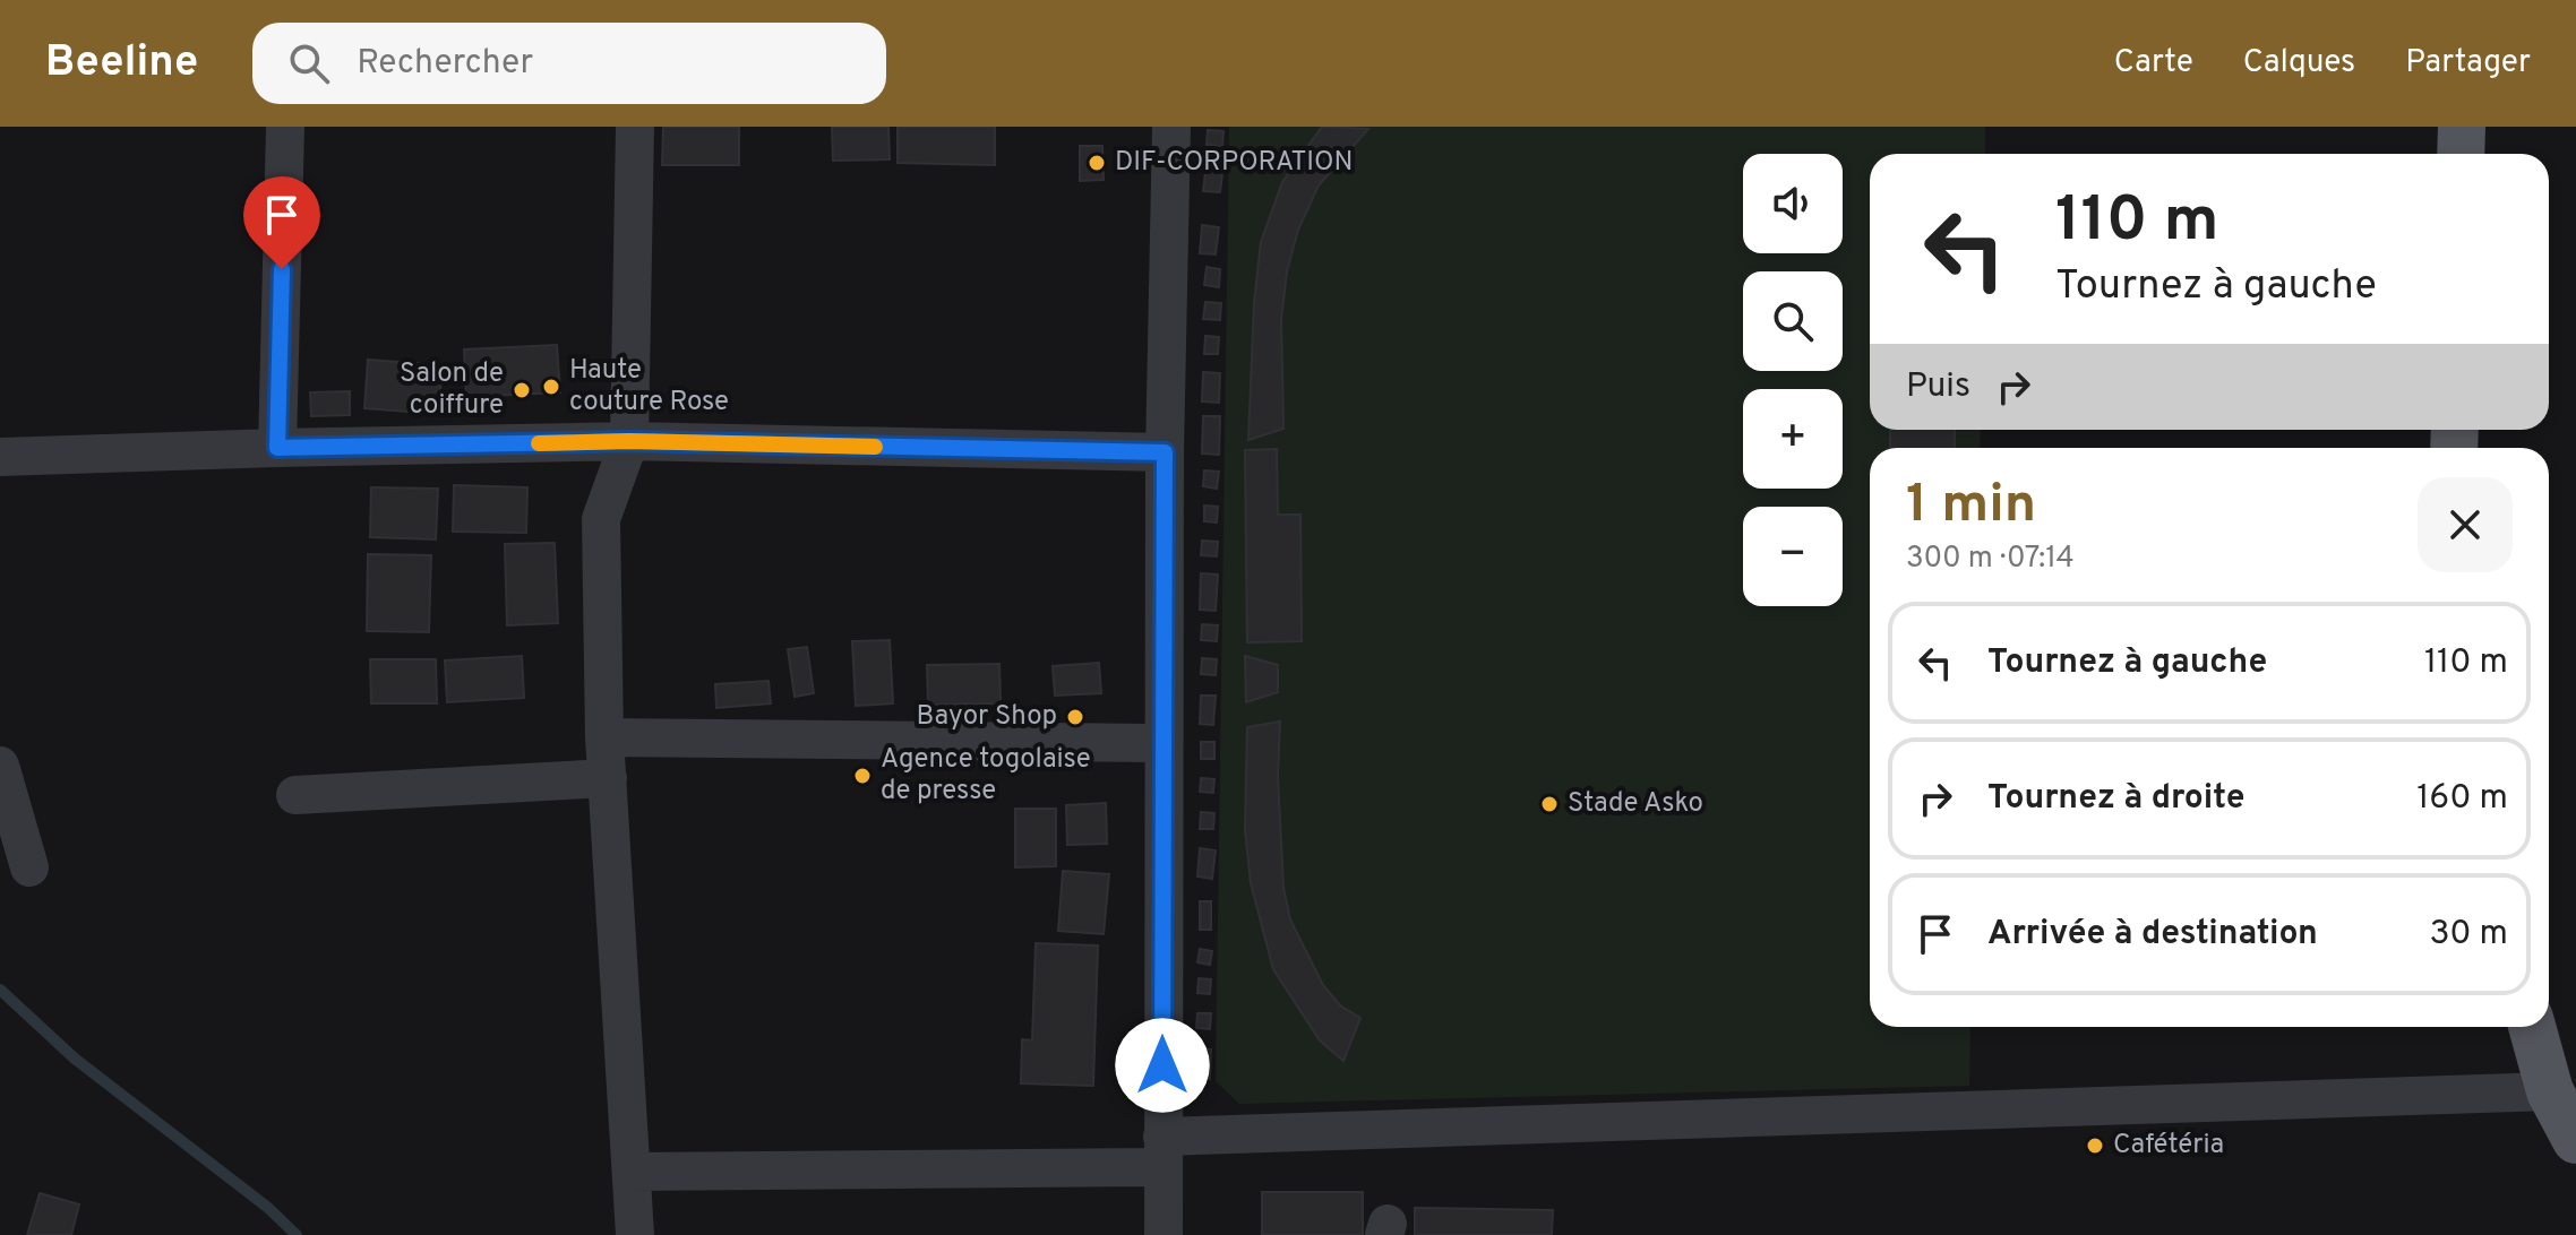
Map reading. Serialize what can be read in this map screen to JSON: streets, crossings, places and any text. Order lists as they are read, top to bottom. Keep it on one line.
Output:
{"places":["DIF-CORPORATION","Haute couture Rose","Salon de coiffure","Bayor Shop","Agence togolaise de presse","Stade Asko","Cafétéria"],"page":{"header":"Beeline","search":"Rechercher","nav":["Carte","Calques","Partager"],"map_buttons":["+","−"],"turn":["110 m","Tournez à gauche"],"then":"Puis","heading":["1 min","300 m · 07:14"],"list":[{"name":"Tournez à gauche","value":"110 m"},{"name":"Tournez à droite","value":"160 m"},{"name":"Arrivée à destination","value":"30 m"}]}}
